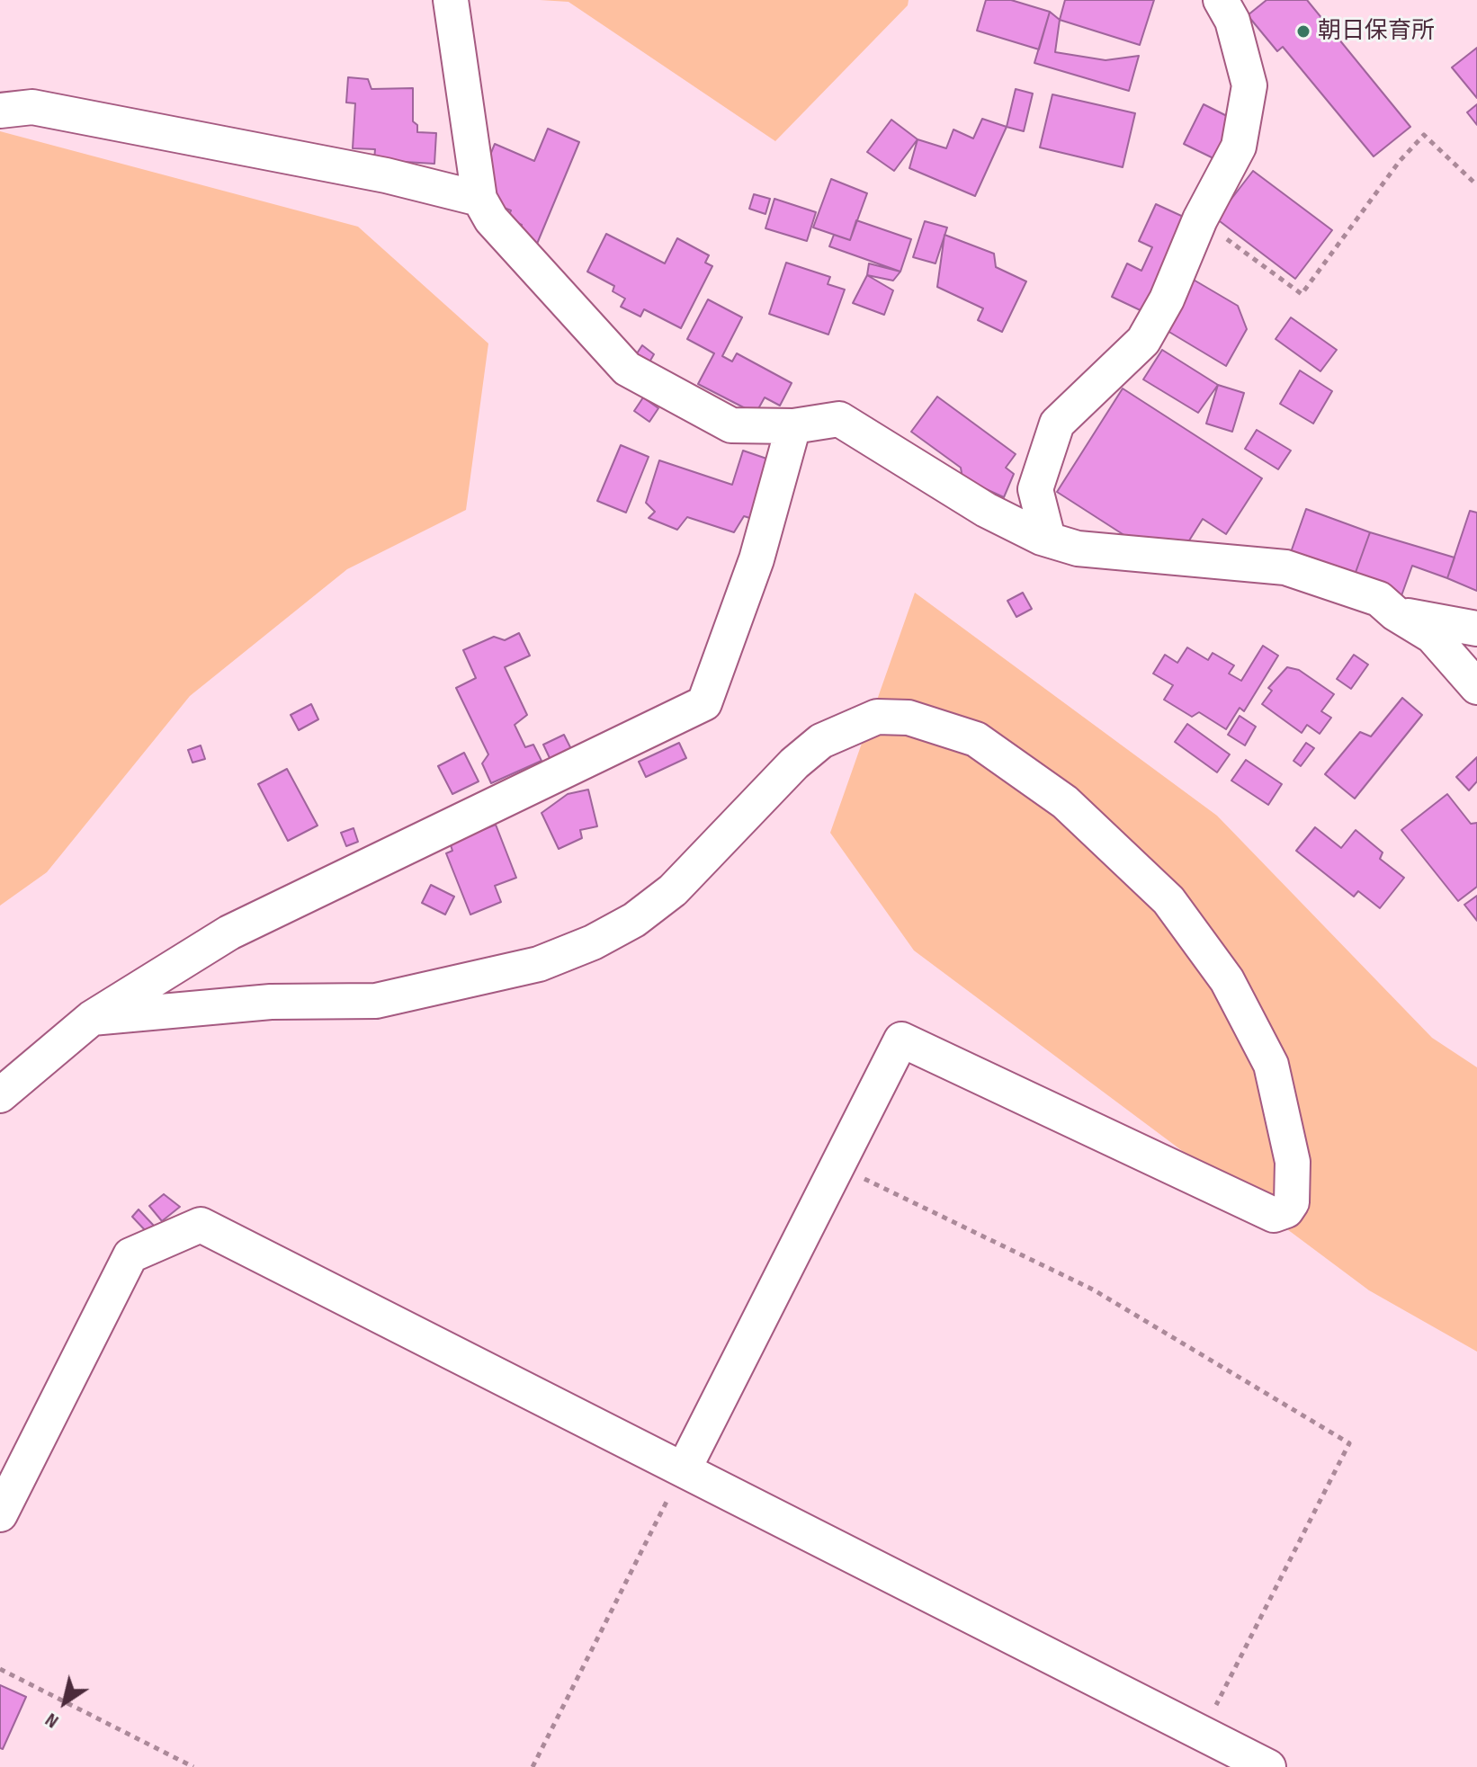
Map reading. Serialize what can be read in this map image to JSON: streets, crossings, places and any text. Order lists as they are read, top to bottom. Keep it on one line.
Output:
{"places":["朝日保育所"],"north":"bottom left"}
